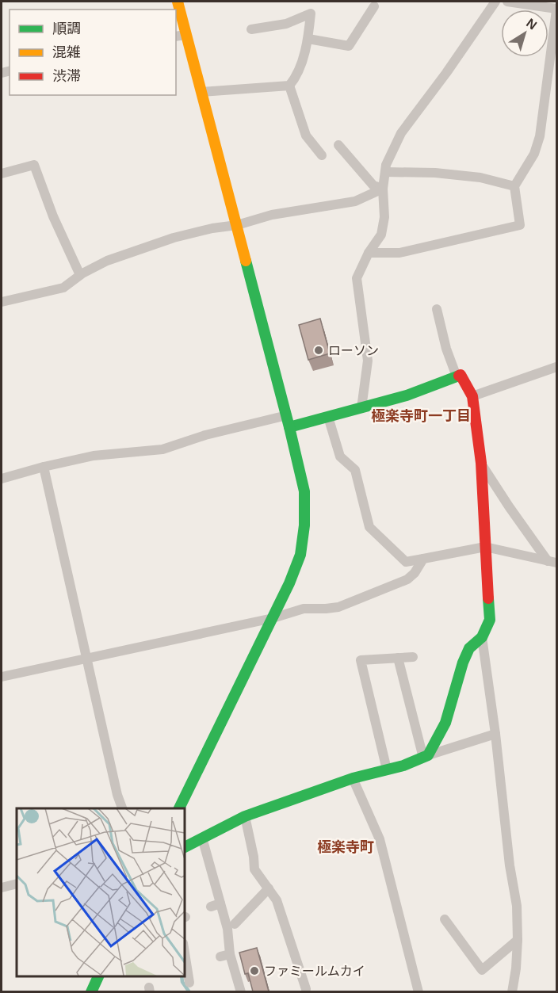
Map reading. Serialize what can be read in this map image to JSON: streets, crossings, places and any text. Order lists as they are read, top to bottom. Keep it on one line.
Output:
{"districts":["極楽寺町一丁目","極楽寺町"],"places":["ローソン","ファミールムカイ"],"legend":["順調","混雑","渋滞"],"north":"top right"}
